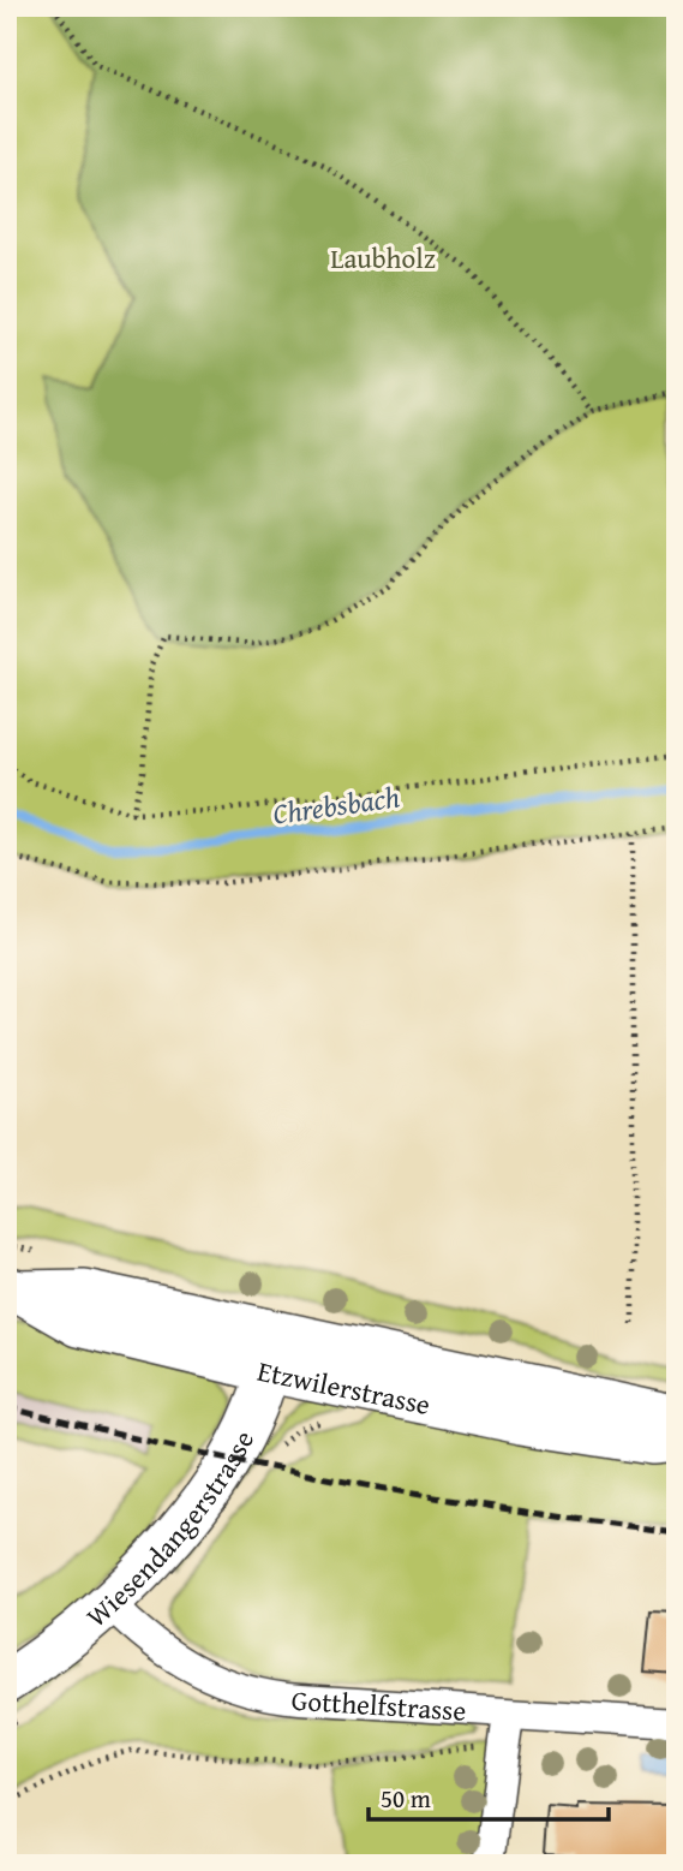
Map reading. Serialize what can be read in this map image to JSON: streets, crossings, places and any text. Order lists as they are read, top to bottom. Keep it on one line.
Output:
{"streets":{"main road":["Etzwilerstrasse","Wiesendangerstrasse"],"street":["Gotthelfstrasse"]},"crossings":[["Etzwilerstrasse","Wiesendangerstrasse"],["Wiesendangerstrasse","Gotthelfstrasse"]],"water":["Chrebsbach"],"parks":["Laubholz"],"scale_bar":"50 m"}
